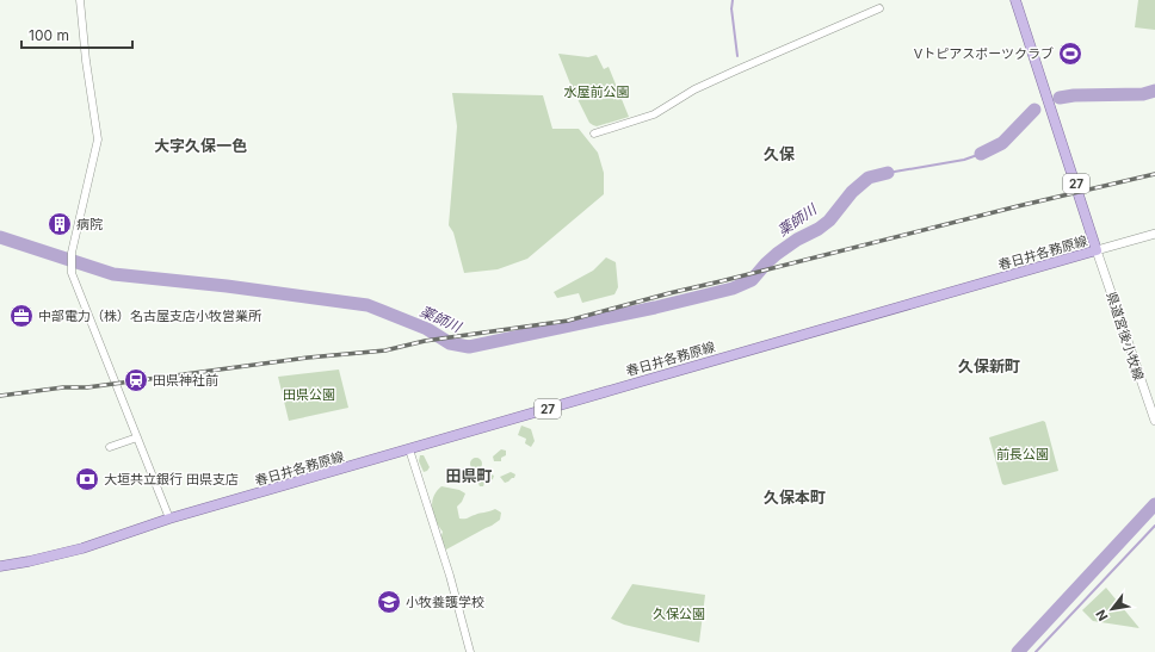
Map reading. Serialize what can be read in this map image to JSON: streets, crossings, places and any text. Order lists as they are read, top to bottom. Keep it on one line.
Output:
{"streets":{"main road":["27","春日井各務原線","県道宮後小牧線"]},"crossings":[["春日井各務原線","県道宮後小牧線"]],"districts":["大字久保一色","久保","久保新町","田県町","久保本町"],"water":["薬師川"],"parks":["水屋前公園","田県公園","前長公園","久保公園"],"places":{"sports":["Vトピアスポーツクラブ"],"building":["病院"],"office":["中部電力（株）名古屋支店小牧営業所"],"station":["田県神社前"],"bank":["大垣共立銀行 田県支店"],"school or university":["小牧養護学校"]},"scale_bar":"100 m","north":"bottom left"}
